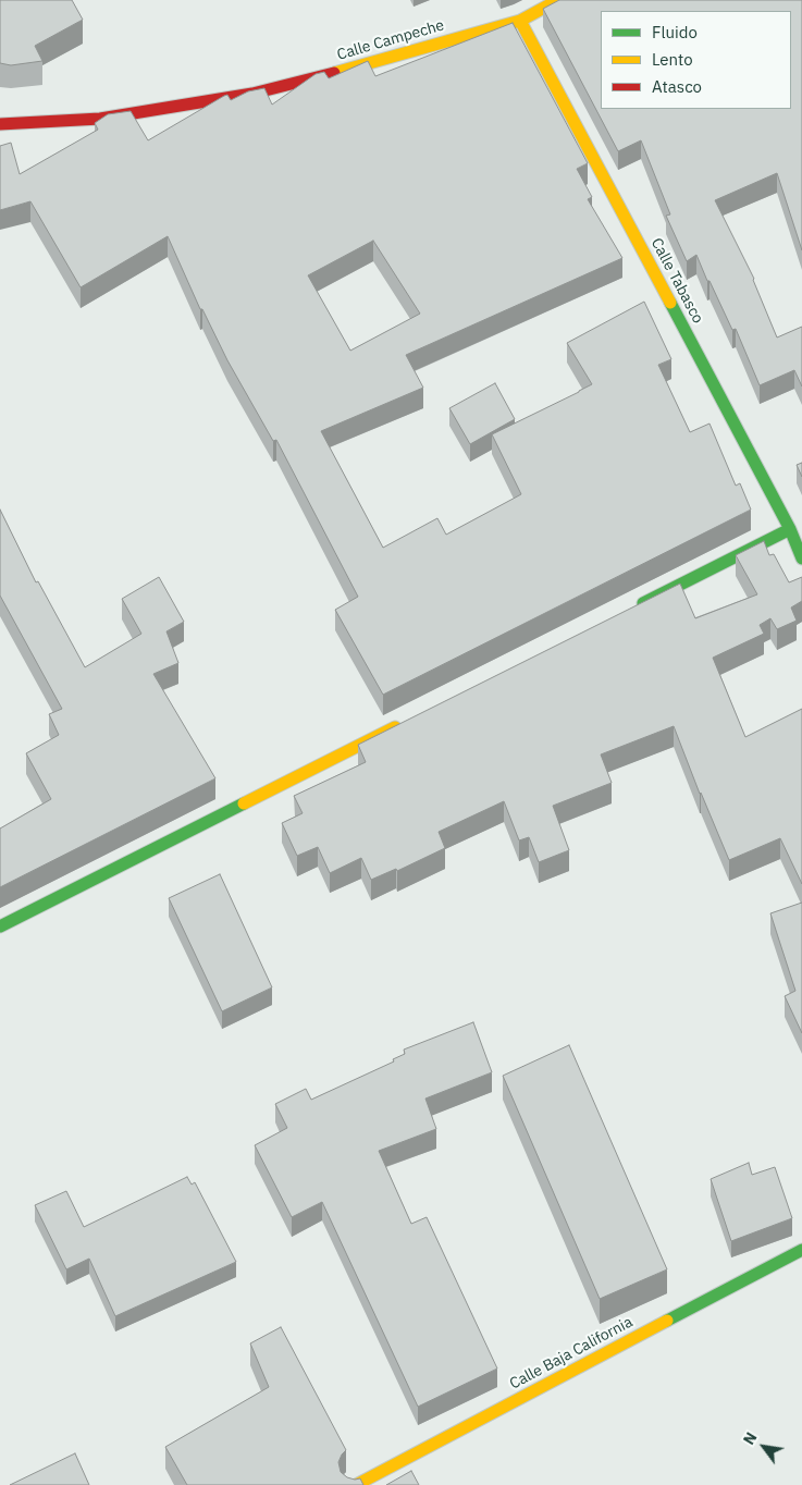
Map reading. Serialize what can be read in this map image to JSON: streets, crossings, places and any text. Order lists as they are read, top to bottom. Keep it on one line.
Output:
{"streets":{"street":["Calle Campeche","Calle Tabasco","Calle Baja California"]},"crossings":[["Calle Campeche","Calle Tabasco"]],"legend":["Fluido","Lento","Atasco"],"north":"top left"}
